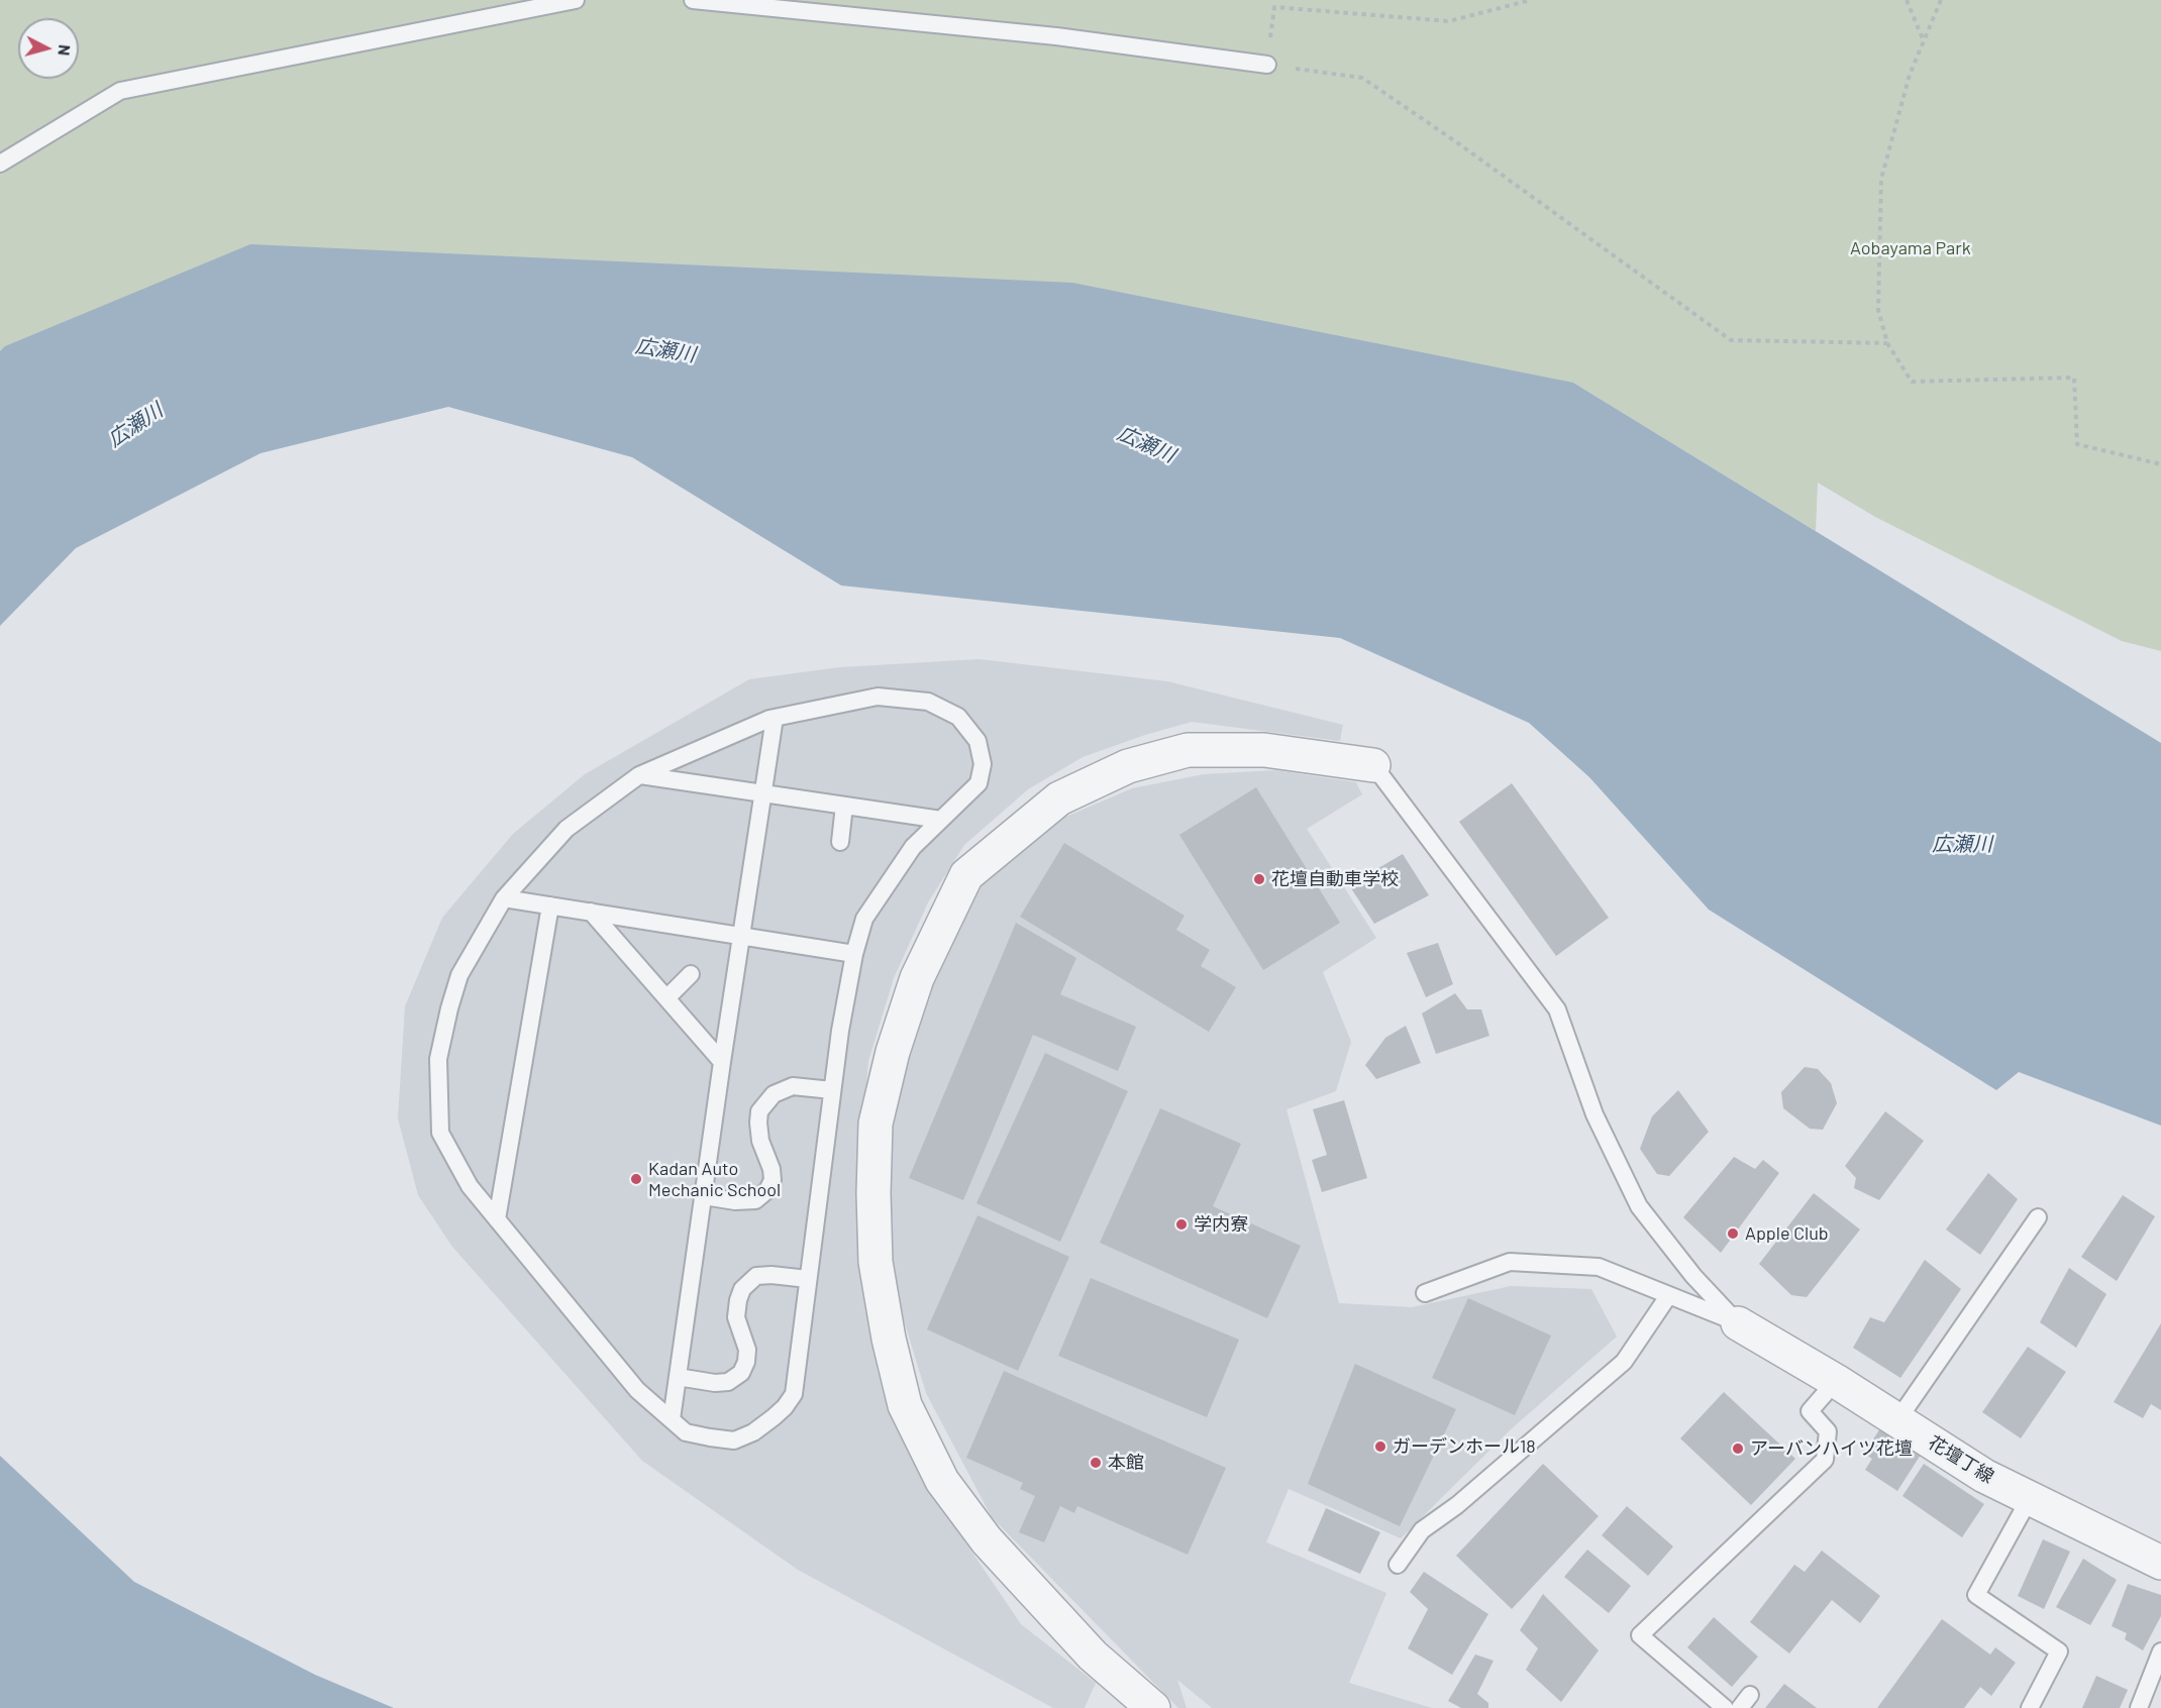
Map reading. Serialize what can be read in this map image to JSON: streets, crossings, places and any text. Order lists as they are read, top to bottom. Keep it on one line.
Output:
{"streets":{"street":["花壇丁線"]},"water":["広瀬川"],"parks":["Aobayama Park"],"places":["花壇自動車学校","Kadan Auto Mechanic School","学内寮","Apple Club","ガーデンホール18","アーバンハイツ花壇","本館"],"north":"right"}
